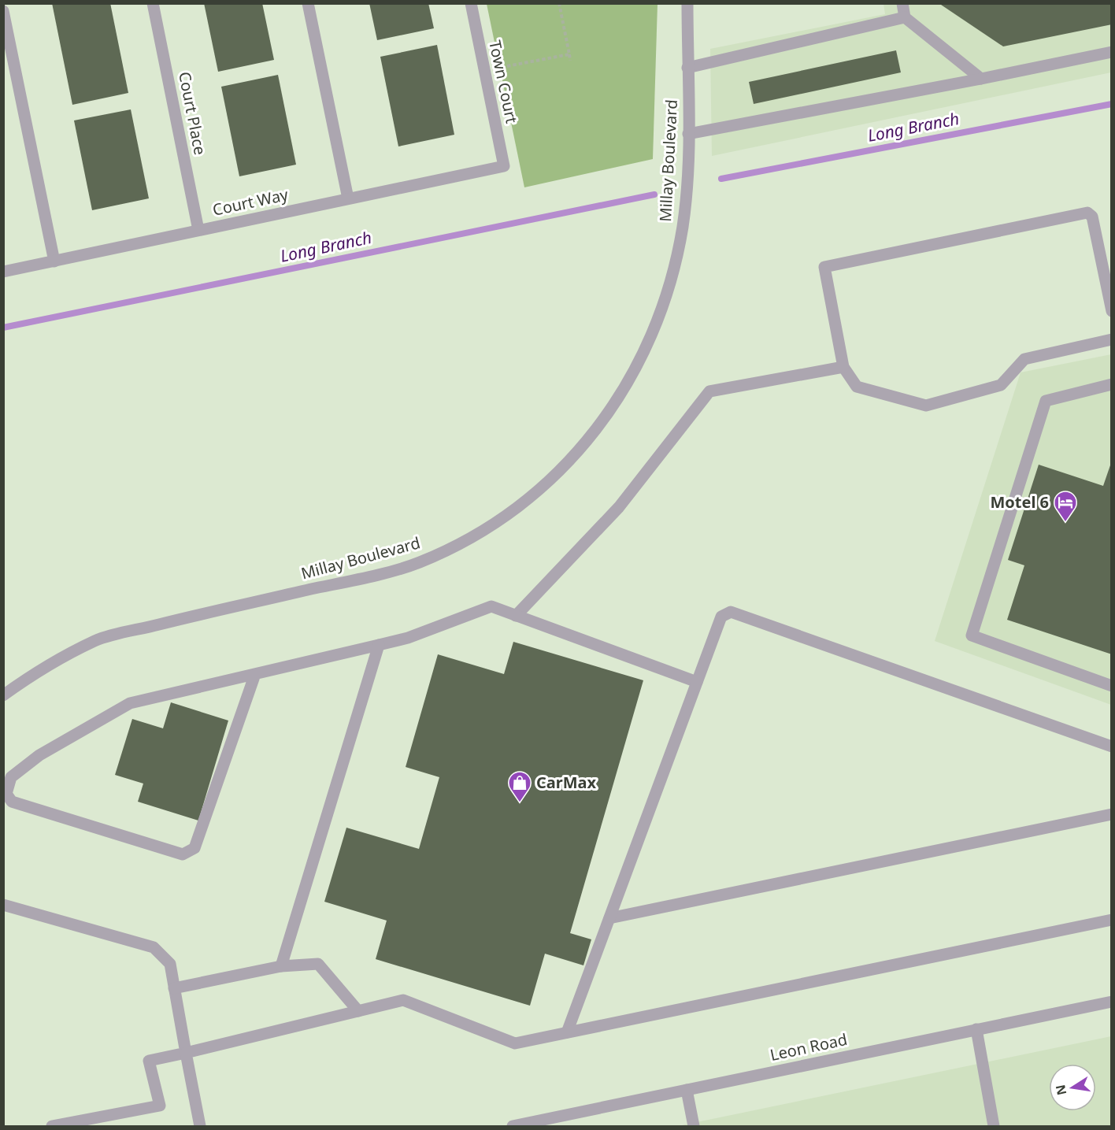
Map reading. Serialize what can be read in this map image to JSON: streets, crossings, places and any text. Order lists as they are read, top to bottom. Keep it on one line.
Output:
{"streets":{"street":["Town Court","Court Place","Millay Boulevard","Court Way","Leon Road"]},"crossings":[["Town Court","Court Way"],["Court Place","Court Way"]],"water":["Long Branch"],"places":{"hotel":["Motel 6"],"shop":["CarMax"]},"north":"left"}
